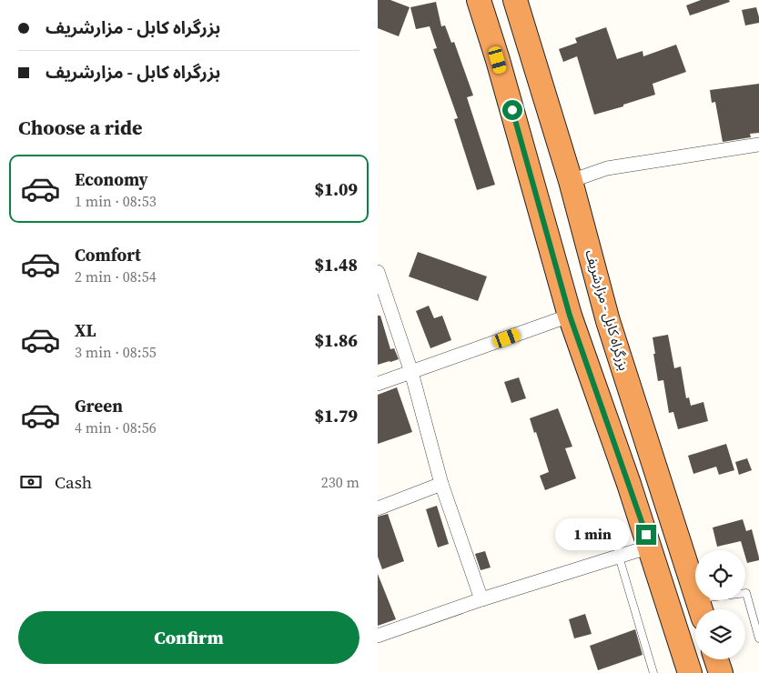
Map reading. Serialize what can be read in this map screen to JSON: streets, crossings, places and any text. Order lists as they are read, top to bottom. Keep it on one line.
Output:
{"streets":{"highway":["بزرگراه کابل - مزارشریف"]},"page":{"banner":["بزرگراه کابل - مزارشریف","بزرگراه کابل - مزارشریف"],"heading":"Choose a ride","list":[{"name":"Economy","note":"1 min · 08:53","value":"$1.09"},{"name":"Comfort","note":"2 min · 08:54","value":"$1.48"},{"name":"XL","note":"3 min · 08:55","value":"$1.86"},{"name":"Green","note":"4 min · 08:56","value":"$1.79"}],"pay":["Cash","230 m"],"bubble":"1 min","buttons":"Confirm"}}
